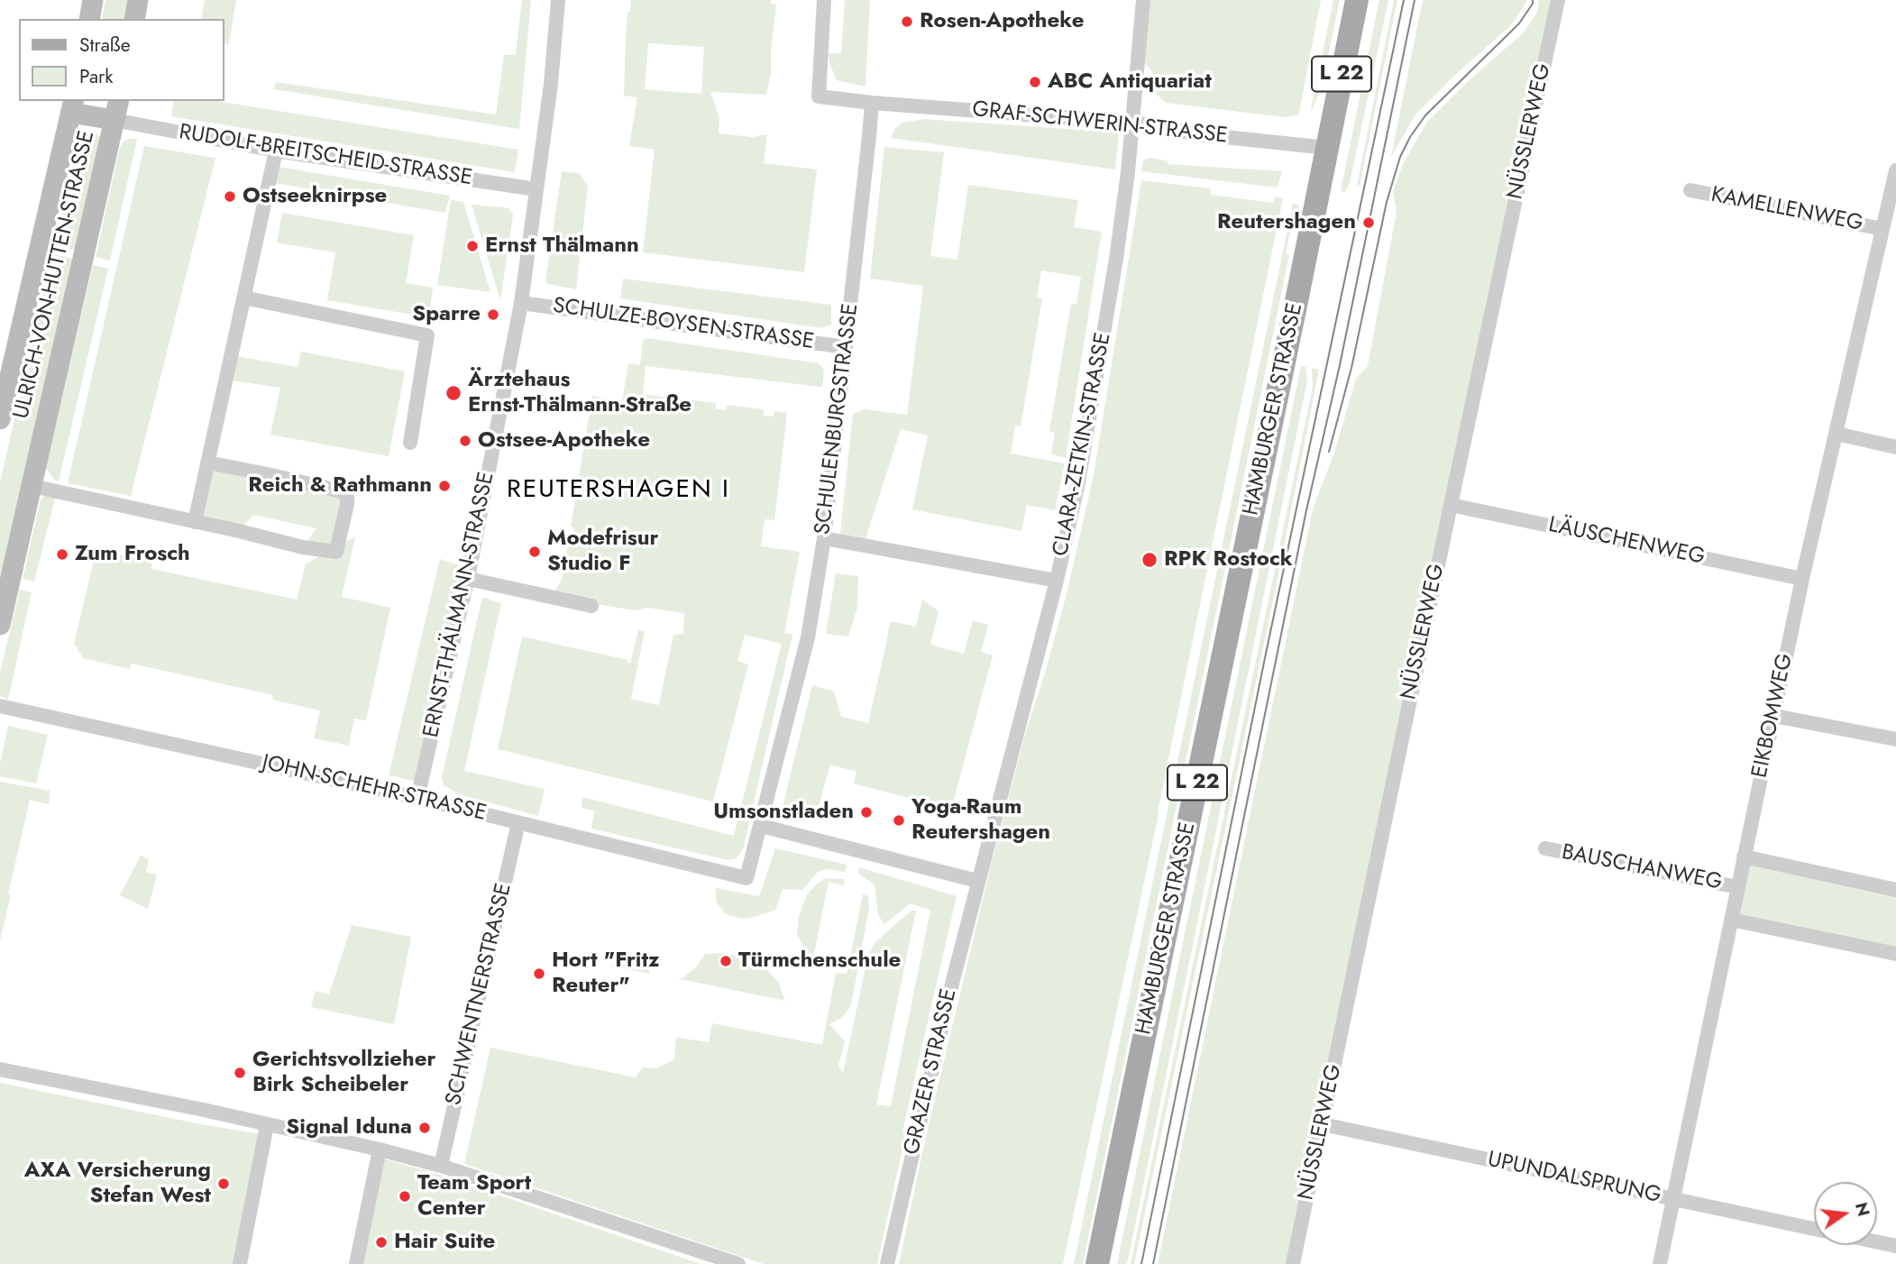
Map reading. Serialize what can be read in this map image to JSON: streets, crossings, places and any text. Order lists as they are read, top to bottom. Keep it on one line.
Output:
{"streets":{"main road":["L 22","HAMBURGER STRASSE"],"street":["GRAF-SCHWERIN-STRASSE","NÜSSLERWEG","RUDOLF-BREITSCHEID-STRASSE","KAMELLENWEG","ULRICH-VON-HUTTEN-STRASSE","SCHULZE-BOYSEN-STRASSE","SCHULENBURGSTRASSE","CLARA-ZETKIN-STRASSE","LÄUSCHENWEG","ERNST-THÄLMANN-STRASSE","EIKBOMWEG","JOHN-SCHEHR-STRASSE","BAUSCHANWEG","SCHWENTNERSTRASSE","GRAZER STRASSE","UPUNDALSPRUNG"]},"crossings":[["GRAF-SCHWERIN-STRASSE","HAMBURGER STRASSE"],["GRAF-SCHWERIN-STRASSE","SCHULENBURGSTRASSE"],["GRAF-SCHWERIN-STRASSE","CLARA-ZETKIN-STRASSE"],["NÜSSLERWEG","LÄUSCHENWEG"],["NÜSSLERWEG","UPUNDALSPRUNG"],["RUDOLF-BREITSCHEID-STRASSE","ULRICH-VON-HUTTEN-STRASSE"],["RUDOLF-BREITSCHEID-STRASSE","ERNST-THÄLMANN-STRASSE"],["KAMELLENWEG","EIKBOMWEG"],["SCHULZE-BOYSEN-STRASSE","SCHULENBURGSTRASSE"],["SCHULZE-BOYSEN-STRASSE","ERNST-THÄLMANN-STRASSE"],["SCHULENBURGSTRASSE","JOHN-SCHEHR-STRASSE"],["CLARA-ZETKIN-STRASSE","GRAZER STRASSE"],["LÄUSCHENWEG","EIKBOMWEG"],["ERNST-THÄLMANN-STRASSE","JOHN-SCHEHR-STRASSE"],["EIKBOMWEG","BAUSCHANWEG"],["EIKBOMWEG","UPUNDALSPRUNG"],["JOHN-SCHEHR-STRASSE","SCHWENTNERSTRASSE"]],"districts":["REUTERSHAGEN I"],"places":["Rosen-Apotheke","ABC Antiquariat","Ostseeknirpse","Reutershagen","Ernst Thälmann","Sparre","Ärztehaus Ernst-Thälmann-Straße","Ostsee-Apotheke","Reich & Rathmann","Modefrisur Studio F","Zum Frosch","RPK Rostock","Umsonstladen","Yoga-Raum Reutershagen","Türmchenschule","Hort \"Fritz Reuter\"","Gerichtsvollzieher Birk Scheibeler","Signal Iduna","AXA Versicherung Stefan West","Team Sport Center","Hair Suite"],"legend":["Straße","Park"],"north":"right"}
